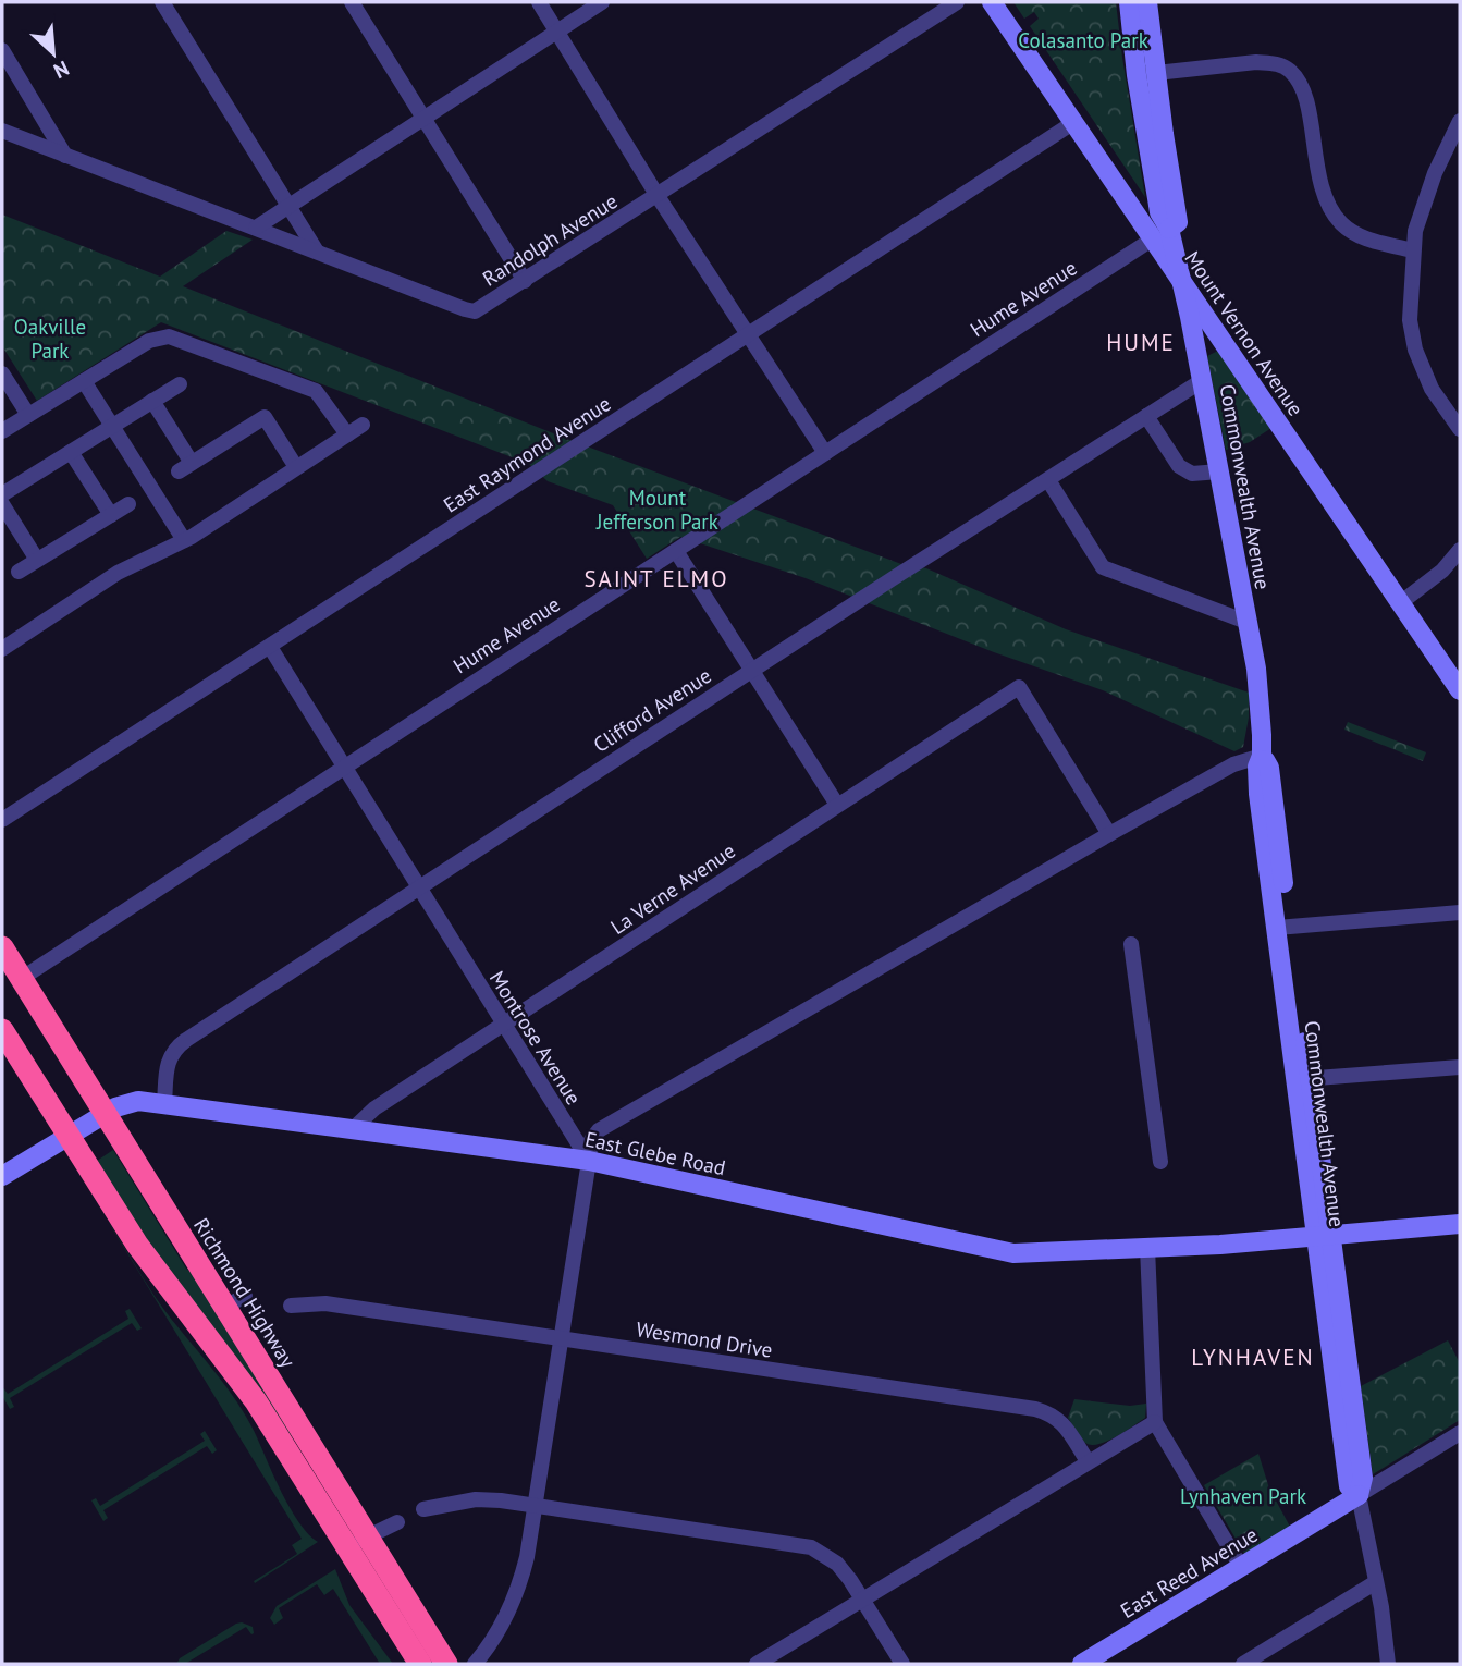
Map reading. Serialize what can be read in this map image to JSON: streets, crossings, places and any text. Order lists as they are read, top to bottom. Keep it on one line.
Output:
{"streets":{"highway":["Richmond Highway"],"main road":["Mount Vernon Avenue","Commonwealth Avenue","East Glebe Road","East Reed Avenue"],"street":["Randolph Avenue","Hume Avenue","East Raymond Avenue","Clifford Avenue","La Verne Avenue","Montrose Avenue","Wesmond Drive"]},"crossings":[["Hume Avenue","Commonwealth Avenue"],["Hume Avenue","Montrose Avenue"],["Hume Avenue","Richmond Highway"],["Mount Vernon Avenue","Commonwealth Avenue"],["East Raymond Avenue","Montrose Avenue"],["Commonwealth Avenue","Clifford Avenue"],["Commonwealth Avenue","East Glebe Road"],["Commonwealth Avenue","East Reed Avenue"],["Clifford Avenue","Montrose Avenue"],["Clifford Avenue","East Glebe Road"],["La Verne Avenue","Montrose Avenue"],["La Verne Avenue","East Glebe Road"],["Montrose Avenue","East Glebe Road"],["East Glebe Road","Richmond Highway"]],"districts":["HUME","SAINT ELMO","LYNHAVEN"],"parks":["Colasanto Park","Oakville Park","Mount Jefferson Park","Lynhaven Park"],"north":"bottom right"}
